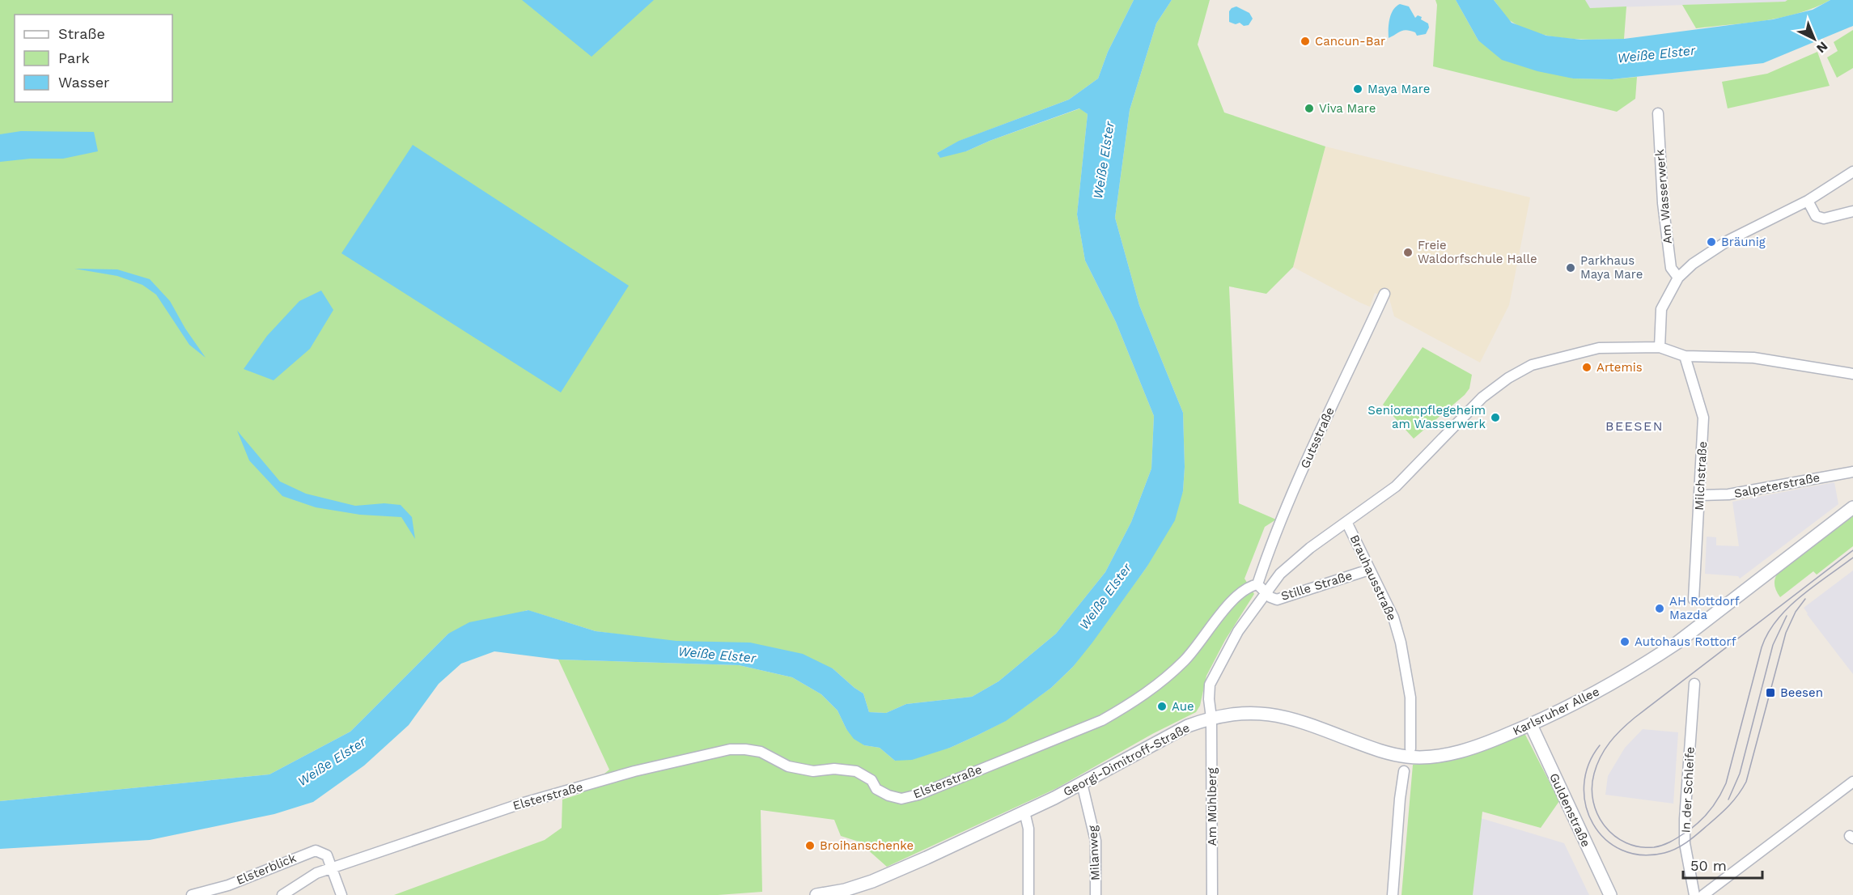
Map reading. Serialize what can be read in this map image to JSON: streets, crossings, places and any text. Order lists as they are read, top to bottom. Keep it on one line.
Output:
{"streets":{"street":["Am Wasserwerk","Gutsstraße","Milchstraße","Salpeterstraße","Brauhausstraße","Stille Straße","Karlsruher Allee","Georgi-Dimitroff-Straße","Elsterstraße","In der Schleife","Am Mühlberg","Guldenstraße","Milanweg","Elsterblick"]},"crossings":[["Gutsstraße","Elsterstraße"],["Milchstraße","Salpeterstraße"],["Brauhausstraße","Stille Straße"],["Karlsruher Allee","Georgi-Dimitroff-Straße"],["Karlsruher Allee","Am Mühlberg"],["Karlsruher Allee","Guldenstraße"],["Georgi-Dimitroff-Straße","Am Mühlberg"],["Georgi-Dimitroff-Straße","Milanweg"],["Elsterstraße","Elsterblick"]],"districts":["BEESEN"],"water":["Weiße Elster"],"places":{"other":["Cancun-Bar","Maya Mare","Viva Mare","Bräunig","Freie Waldorfschule Halle","Parkhaus Maya Mare","Artemis","Seniorenpflegeheim am Wasserwerk","AH Rottdorf Mazda","Autohaus Rottorf","Aue","Broihanschenke"],"transit":["Beesen"]},"legend":["Straße","Park","Wasser"],"scale_bar":"50 m","north":"bottom right"}
